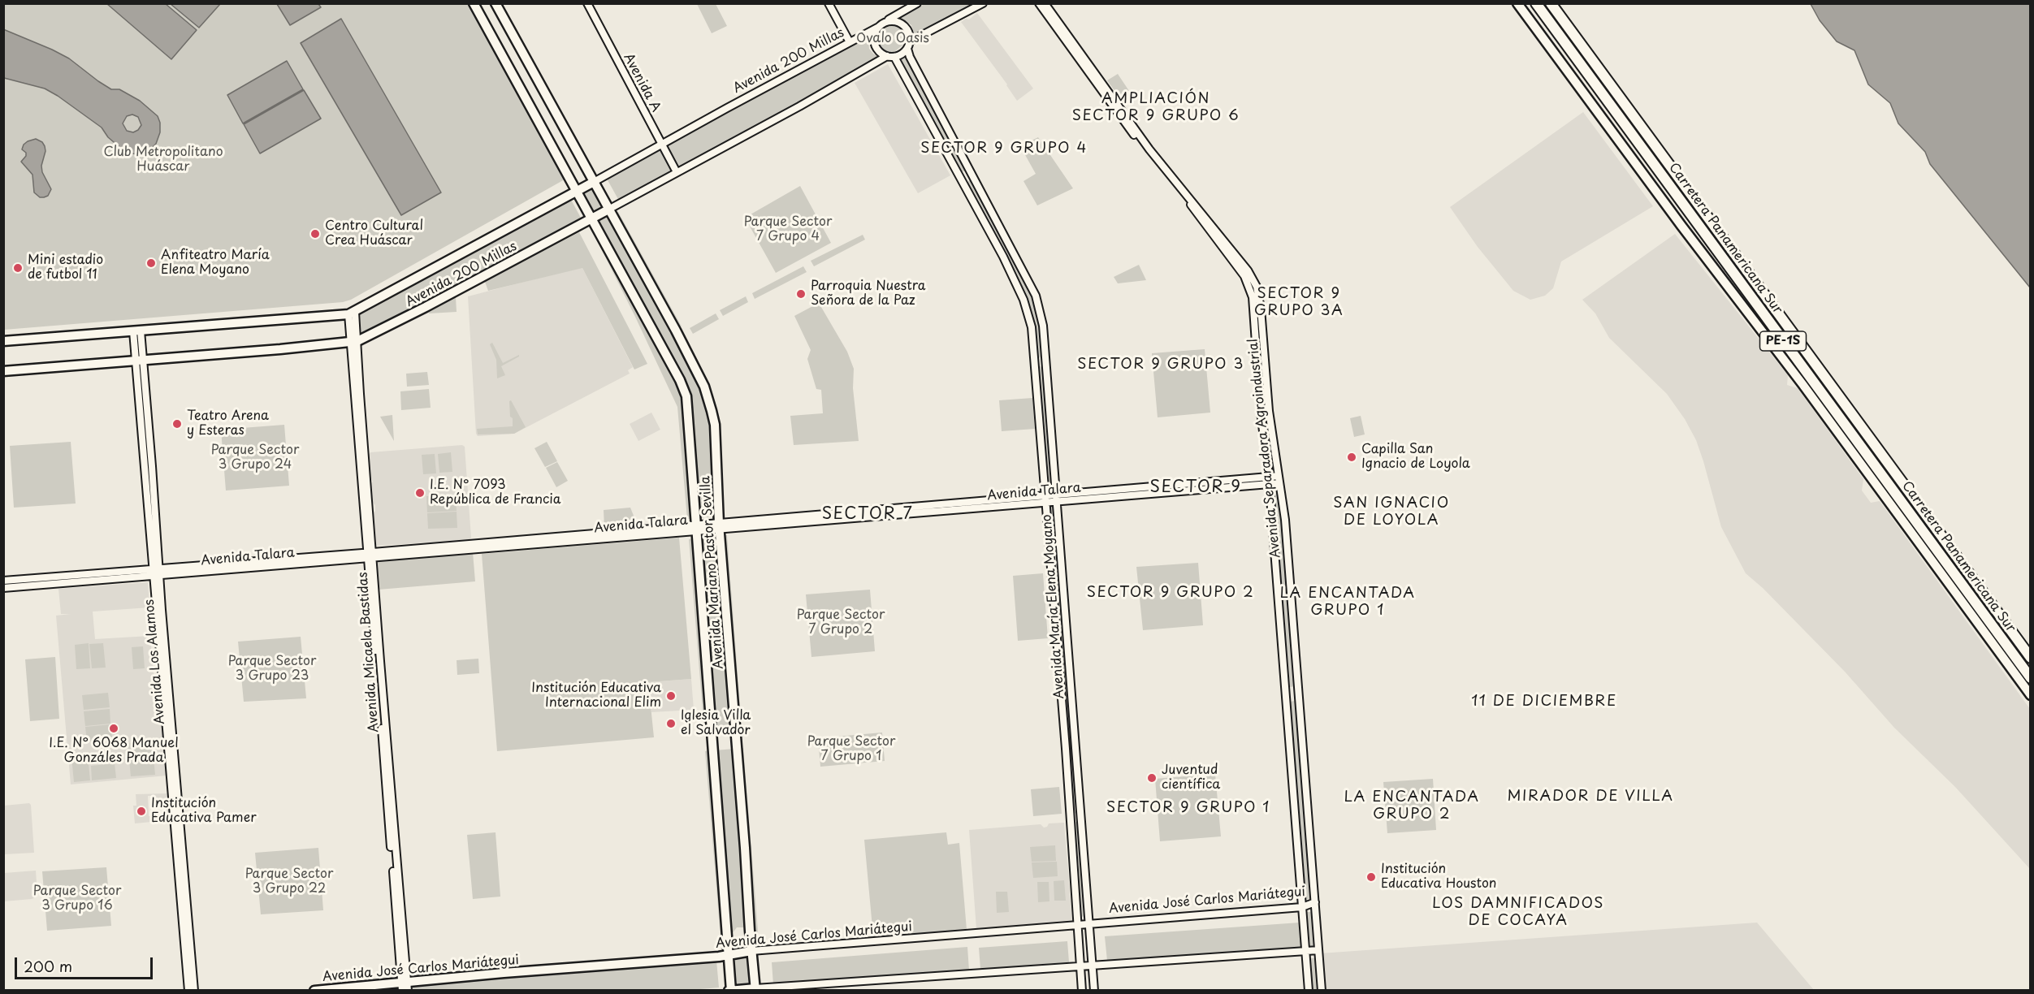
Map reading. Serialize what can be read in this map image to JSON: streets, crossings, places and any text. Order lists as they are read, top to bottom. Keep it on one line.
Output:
{"streets":{"highway":["Carretera Panamericana Sur","PE-1S"],"main road":["Avenida 200 Millas","Avenida Mariano Pastor Sevilla","Avenida José Carlos Mariátegui"],"street":["Avenida A","Avenida Separadora Agroindustrial","Avenida Talara","Avenida María Elena Moyano","Avenida Micaela Bastidas","Avenida Los Alamos"]},"crossings":[["Avenida 200 Millas","Avenida A"],["Avenida 200 Millas","Avenida Mariano Pastor Sevilla"],["Avenida 200 Millas","Avenida María Elena Moyano"],["Avenida 200 Millas","Avenida Micaela Bastidas"],["Avenida 200 Millas","Avenida Los Alamos"],["Avenida Separadora Agroindustrial","Avenida Talara"],["Avenida Separadora Agroindustrial","Avenida José Carlos Mariátegui"],["Avenida Talara","Avenida Mariano Pastor Sevilla"],["Avenida Talara","Avenida María Elena Moyano"],["Avenida Talara","Avenida Micaela Bastidas"],["Avenida Talara","Avenida Los Alamos"],["Avenida Mariano Pastor Sevilla","Avenida José Carlos Mariátegui"],["Avenida María Elena Moyano","Avenida José Carlos Mariátegui"],["Avenida Micaela Bastidas","Avenida José Carlos Mariátegui"]],"districts":["AMPLIACIÓN SECTOR 9 GRUPO 6","SECTOR 9 GRUPO 4","SECTOR 9 GRUPO 3A","SECTOR 9 GRUPO 3","SECTOR 9","SAN IGNACIO DE LOYOLA","SECTOR 7","SECTOR 9 GRUPO 2","LA ENCANTADA GRUPO 1","11 DE DICIEMBRE","MIRADOR DE VILLA","LA ENCANTADA GRUPO 2","SECTOR 9 GRUPO 1","LOS DAMNIFICADOS DE COCAYA"],"parks":["Ovalo Oasis","Club Metropolitano Huáscar","Parque Sector 7 Grupo 4","Parque Sector 3 Grupo 24","Parque Sector 7 Grupo 2","Parque Sector 3 Grupo 23","Parque Sector 7 Grupo 1","Parque Sector 3 Grupo 22","Parque Sector 3 Grupo 16"],"places":["Centro Cultural Crea Huáscar","Anfiteatro María Elena Moyano","Mini estadio de futbol 11","Parroquia Nuestra Señora de la Paz","Teatro Arena y Esteras","Capilla San Ignacio de Loyola","I.E. N° 7093 República de Francia","Institución Educativa Internacional Elim","Iglesia Villa el Salvador","I.E. N° 6068 Manuel Gonzáles Prada","Juventud científica","Institución Educativa Pamer","Institución Educativa Houston"],"scale_bar":"200 m"}
